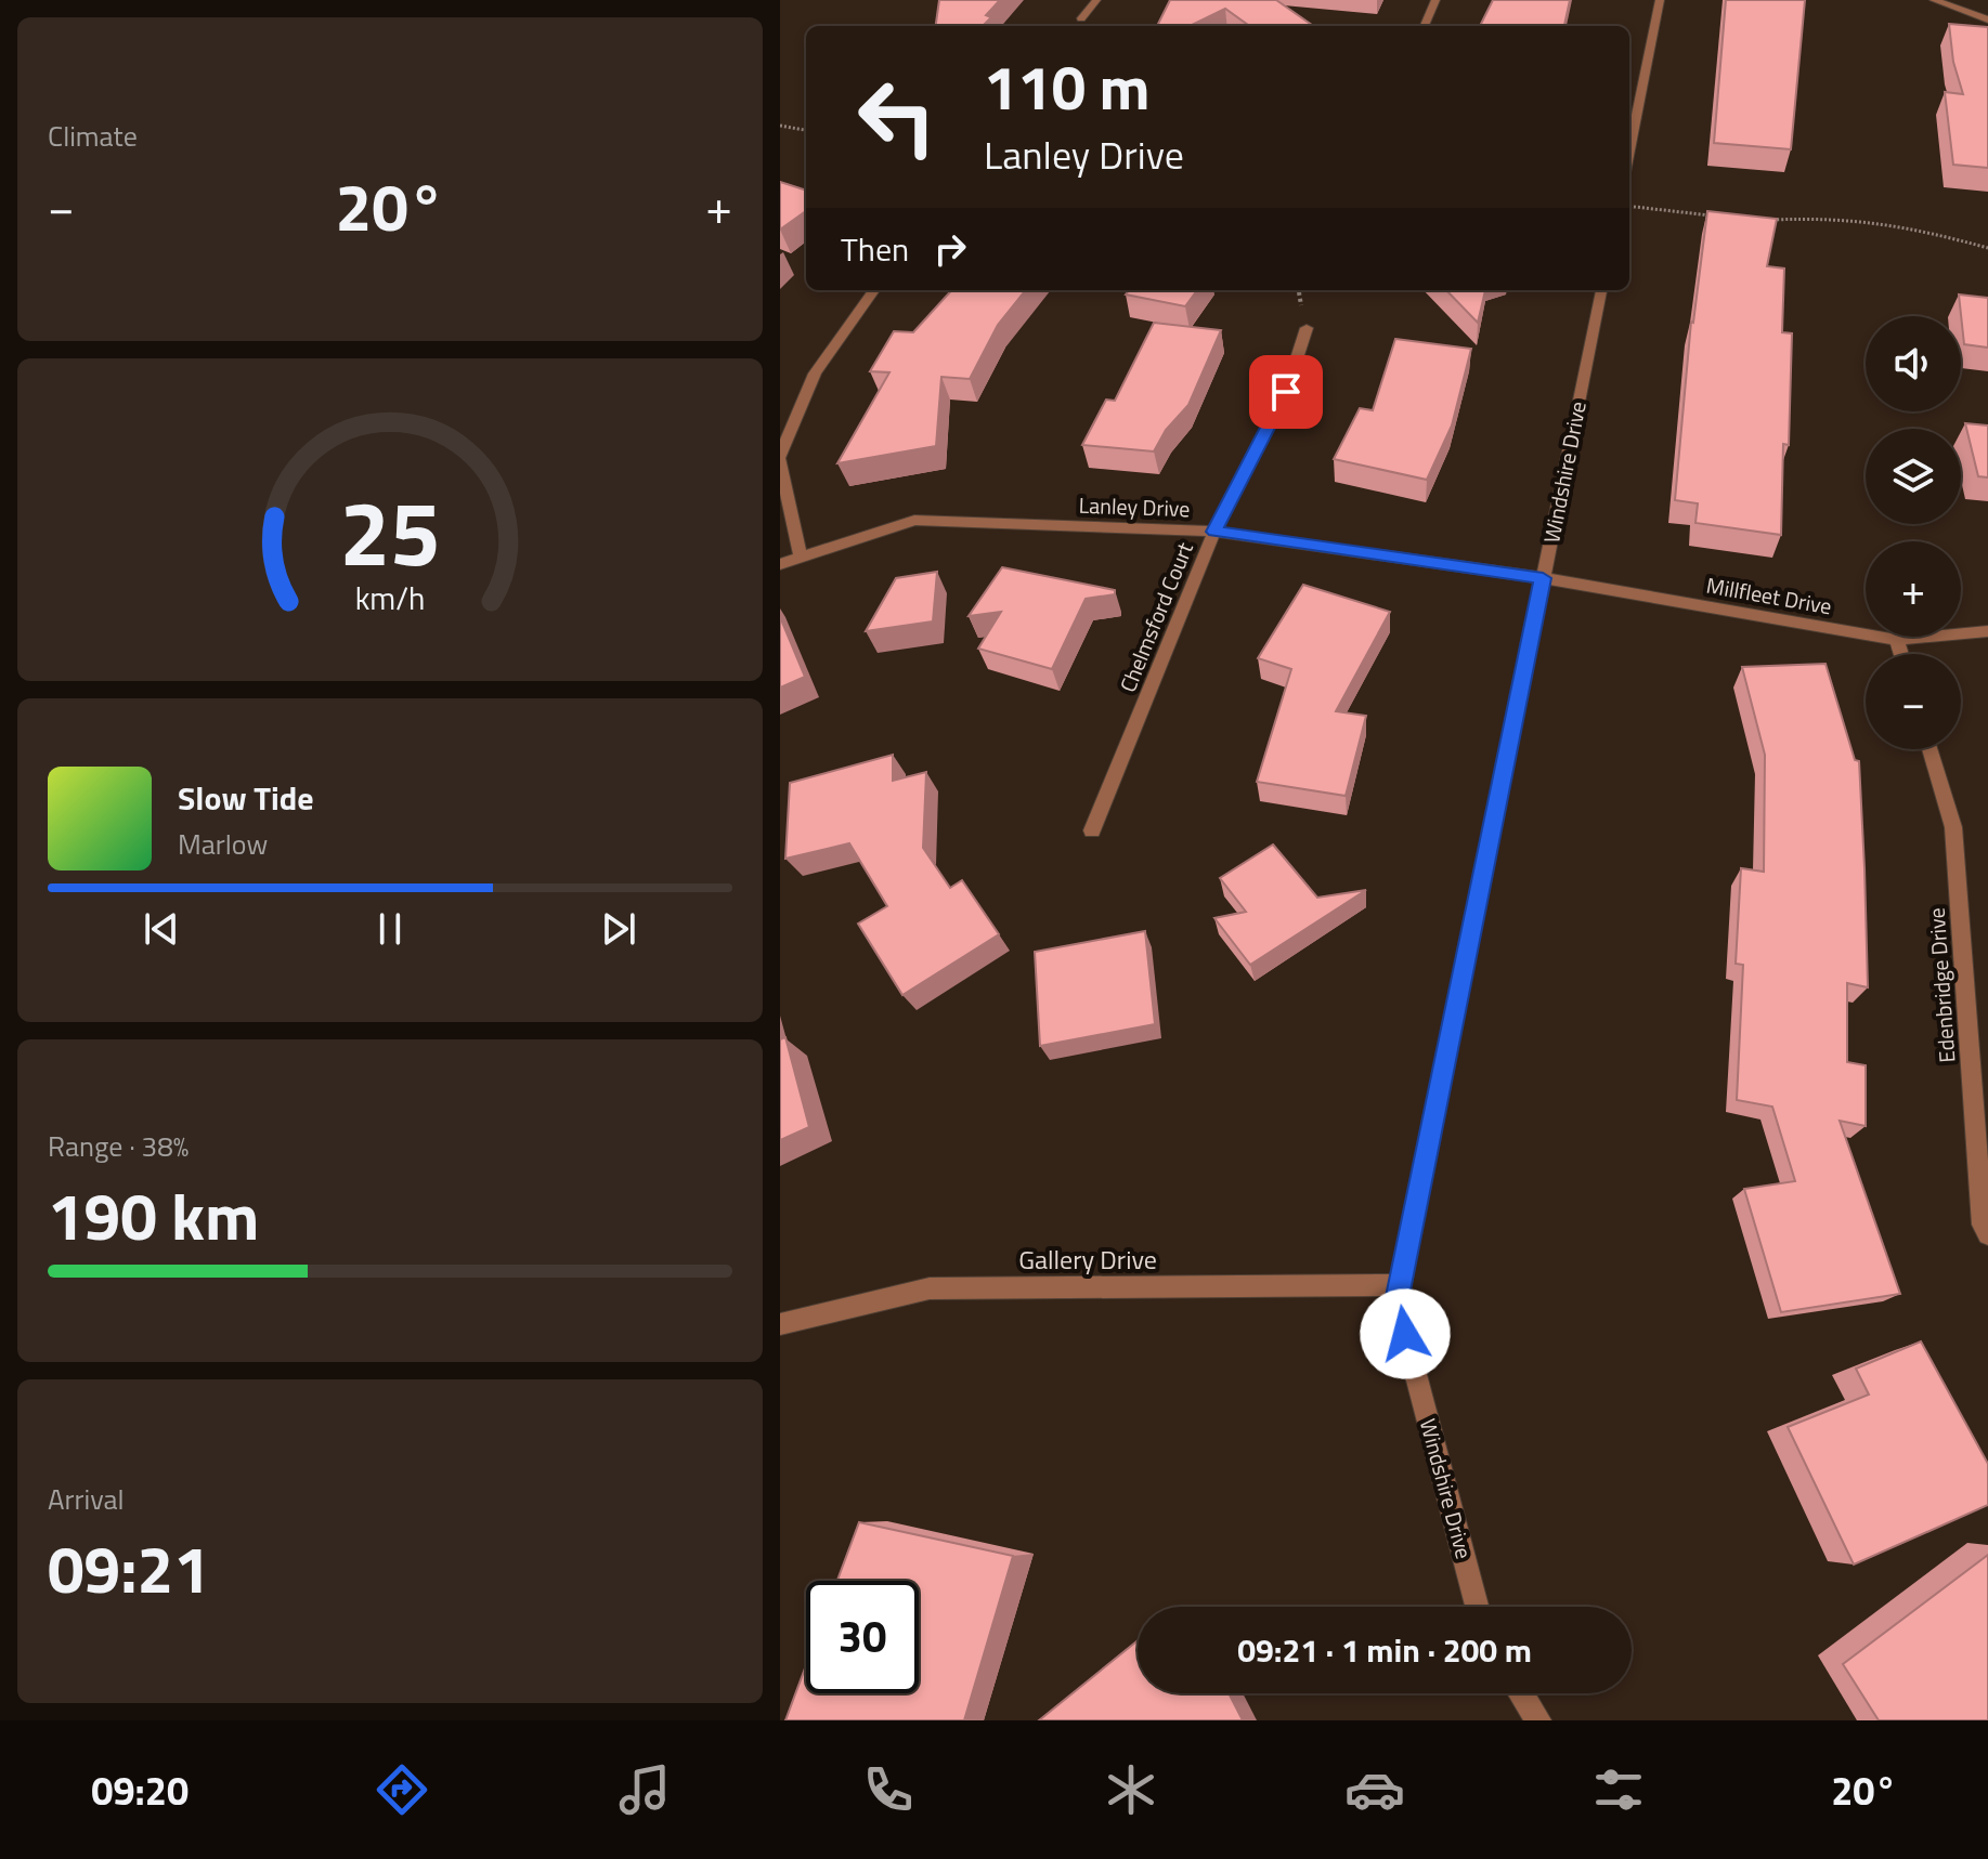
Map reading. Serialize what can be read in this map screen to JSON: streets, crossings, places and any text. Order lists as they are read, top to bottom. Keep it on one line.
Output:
{"streets":{"street":["Windshire Drive","Lanley Drive","Millfleet Drive","Chelmsford Court","Edenbridge Drive","Gallery Drive"]},"crossings":[["Windshire Drive","Lanley Drive"],["Windshire Drive","Millfleet Drive"],["Windshire Drive","Gallery Drive"],["Lanley Drive","Millfleet Drive"],["Lanley Drive","Chelmsford Court"]],"page":{"tile":["Climate",["Range · 38%","190 km"],["Arrival","09:21"]],"turn":["110 m","Lanley Drive"],"heat":["−","20°","+"],"then":"Then","map_buttons":["+","−"],"song":["Slow Tide","Marlow"],"limit":"30","trip":"09:21 · 1 min · 200 m","tabs":["09:20","20°"],"gauge":["25","km/h"]}}
